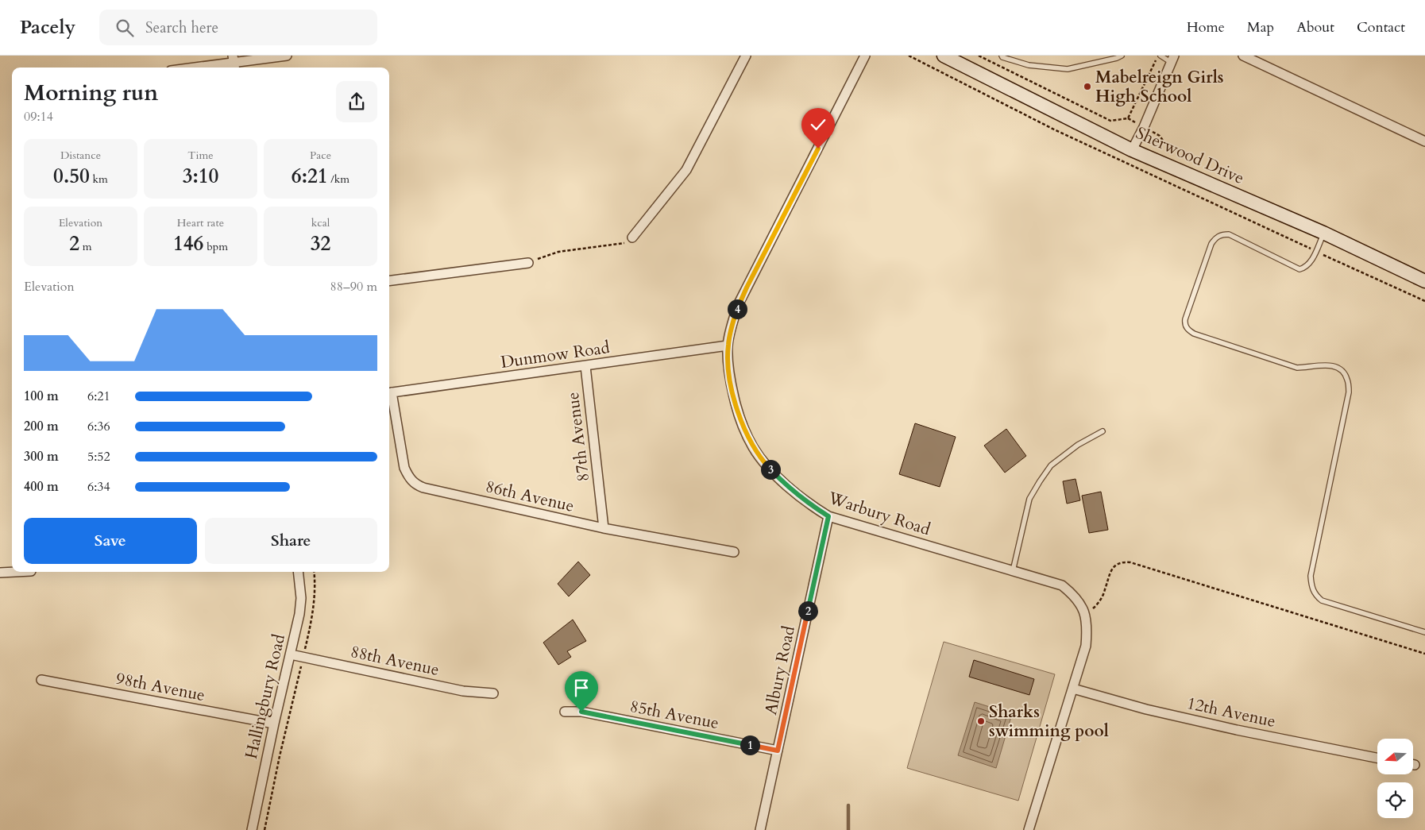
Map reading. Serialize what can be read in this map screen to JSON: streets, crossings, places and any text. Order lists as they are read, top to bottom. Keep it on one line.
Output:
{"streets":{"street":["Sherwood Drive","Dunmow Road","87th Avenue","86th Avenue","Warbury Road","88th Avenue","Albury Road","98th Avenue","Hallingbury Road","12th Avenue","85th Avenue"]},"crossings":[["Dunmow Road","87th Avenue"],["Dunmow Road","86th Avenue"],["Dunmow Road","Warbury Road"],["87th Avenue","86th Avenue"],["Warbury Road","Albury Road"],["Warbury Road","12th Avenue"],["88th Avenue","Hallingbury Road"],["Albury Road","85th Avenue"],["98th Avenue","Hallingbury Road"]],"places":["Mabelreign Girls High School","Sharks swimming pool"],"north":"left","page":{"header":"Pacely","search":"Search here","nav":["Home","Map","About","Contact"],"heading":["Morning run","09:14"],"stats":[["Distance","0.50 km"],["Time","3:10"],["Pace","6:21 /km"],["Elevation","2 m"],["Heart rate","146 bpm"],["kcal","32"]],"chart":["Elevation","88–90 m"],"pins":["4","3","2","1"],"list":[{"name":"100 m","note":"6:21"},{"name":"200 m","note":"6:36"},{"name":"300 m","note":"5:52"},{"name":"400 m","note":"6:34"}],"buttons":["Save","Share"]}}
